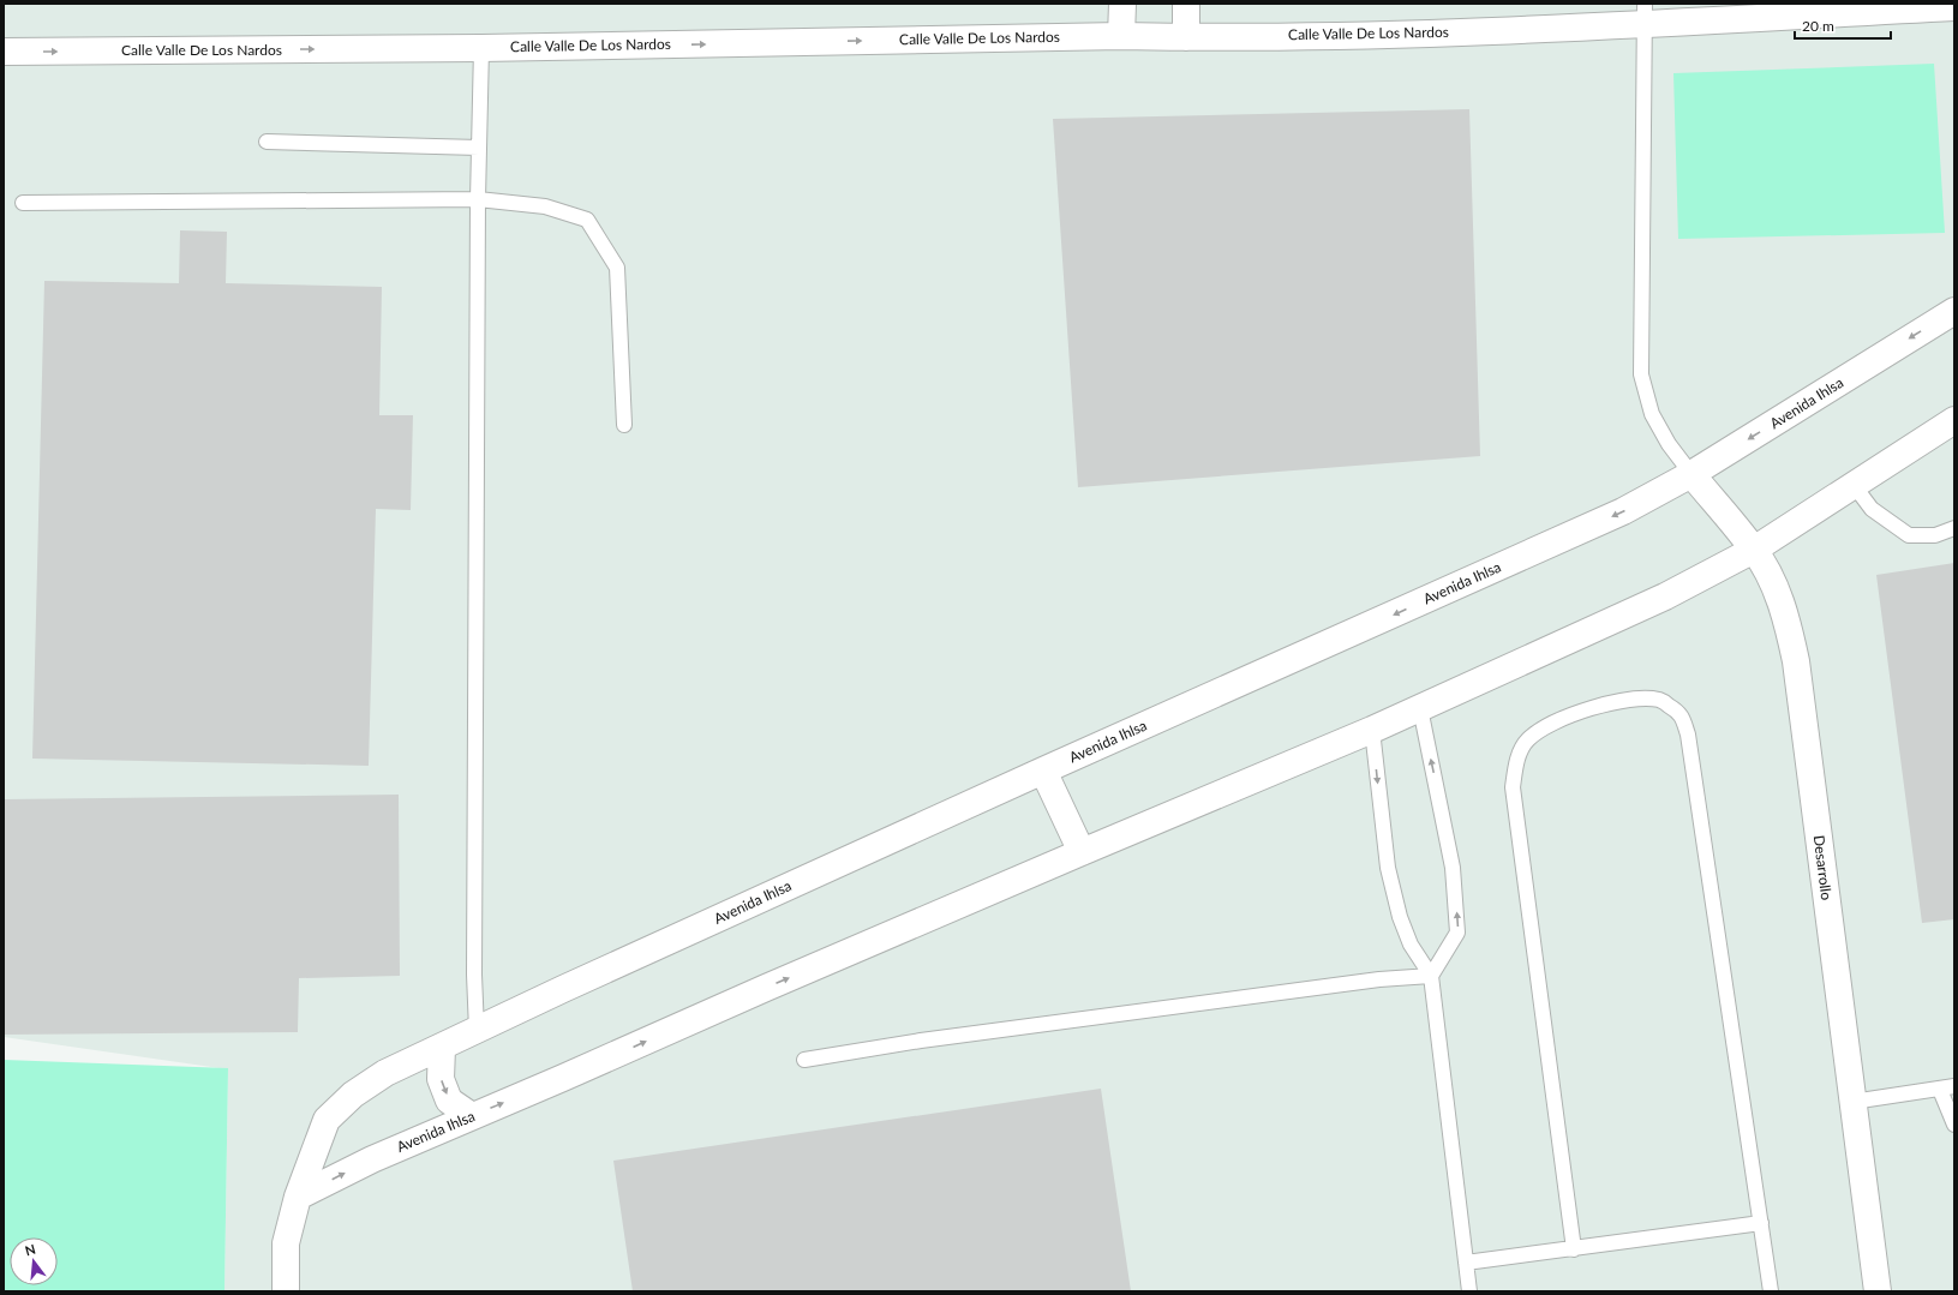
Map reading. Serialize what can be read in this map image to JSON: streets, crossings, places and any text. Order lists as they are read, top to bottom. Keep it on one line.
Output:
{"streets":{"street":["Calle Valle De Los Nardos","Avenida Ihlsa","Desarrollo"]},"crossings":[["Avenida Ihlsa","Desarrollo"]],"one_way":["Calle Valle De Los Nardos"],"scale_bar":"20 m","north":"top"}
